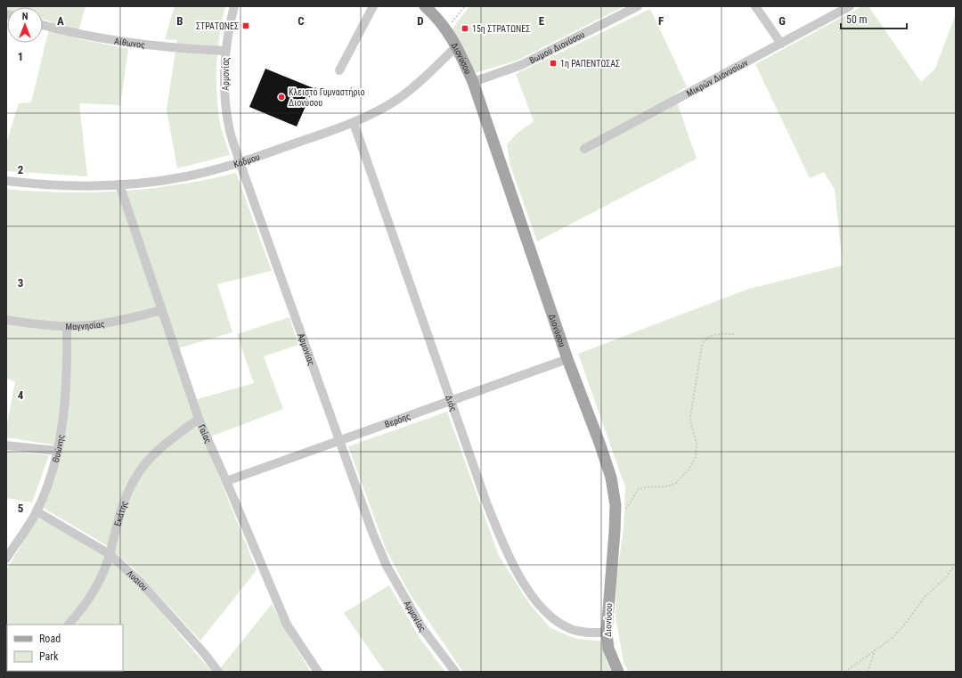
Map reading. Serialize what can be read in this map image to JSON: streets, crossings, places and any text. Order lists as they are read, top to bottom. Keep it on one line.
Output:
{"streets":{"main road":["Διονύσου"],"street":["Αίθωνος","Βωμού Διονύσου","Αρμονίας","Μικρών Διονυσίων","Κάδμου","Μαγνησίας","Διός","Βερόης","Γαίας","Θυώνης","Εκάτης","Λυαιου"]},"crossings":[["Αίθωνος","Αρμονίας"],["Βωμού Διονύσου","Διονύσου"],["Διονύσου","Κάδμου"],["Διονύσου","Διός"],["Διονύσου","Βερόης"],["Αρμονίας","Κάδμου"],["Αρμονίας","Βερόης"],["Κάδμου","Διός"],["Κάδμου","Γαίας"],["Μαγνησίας","Γαίας"],["Μαγνησίας","Θυώνης"],["Διός","Βερόης"],["Βερόης","Γαίας"],["Γαίας","Εκάτης"],["Θυώνης","Λυαιου"],["Εκάτης","Λυαιου"]],"places":{"transit":["ΣΤΡΑΤΩΝΕΣ","15η ΣΤΡΑΤΩΝΕΣ","1η ΡΑΠΕΝΤΩΣΑΣ"],"other":["Κλειστό Γυμναστήριο Διονύσου"]},"legend":["Road","Park"],"scale_bar":"50 m","north":"top","grid":{"columns":["A","B","C","D","E","F","G"],"rows":["1","2","3","4","5"]}}
